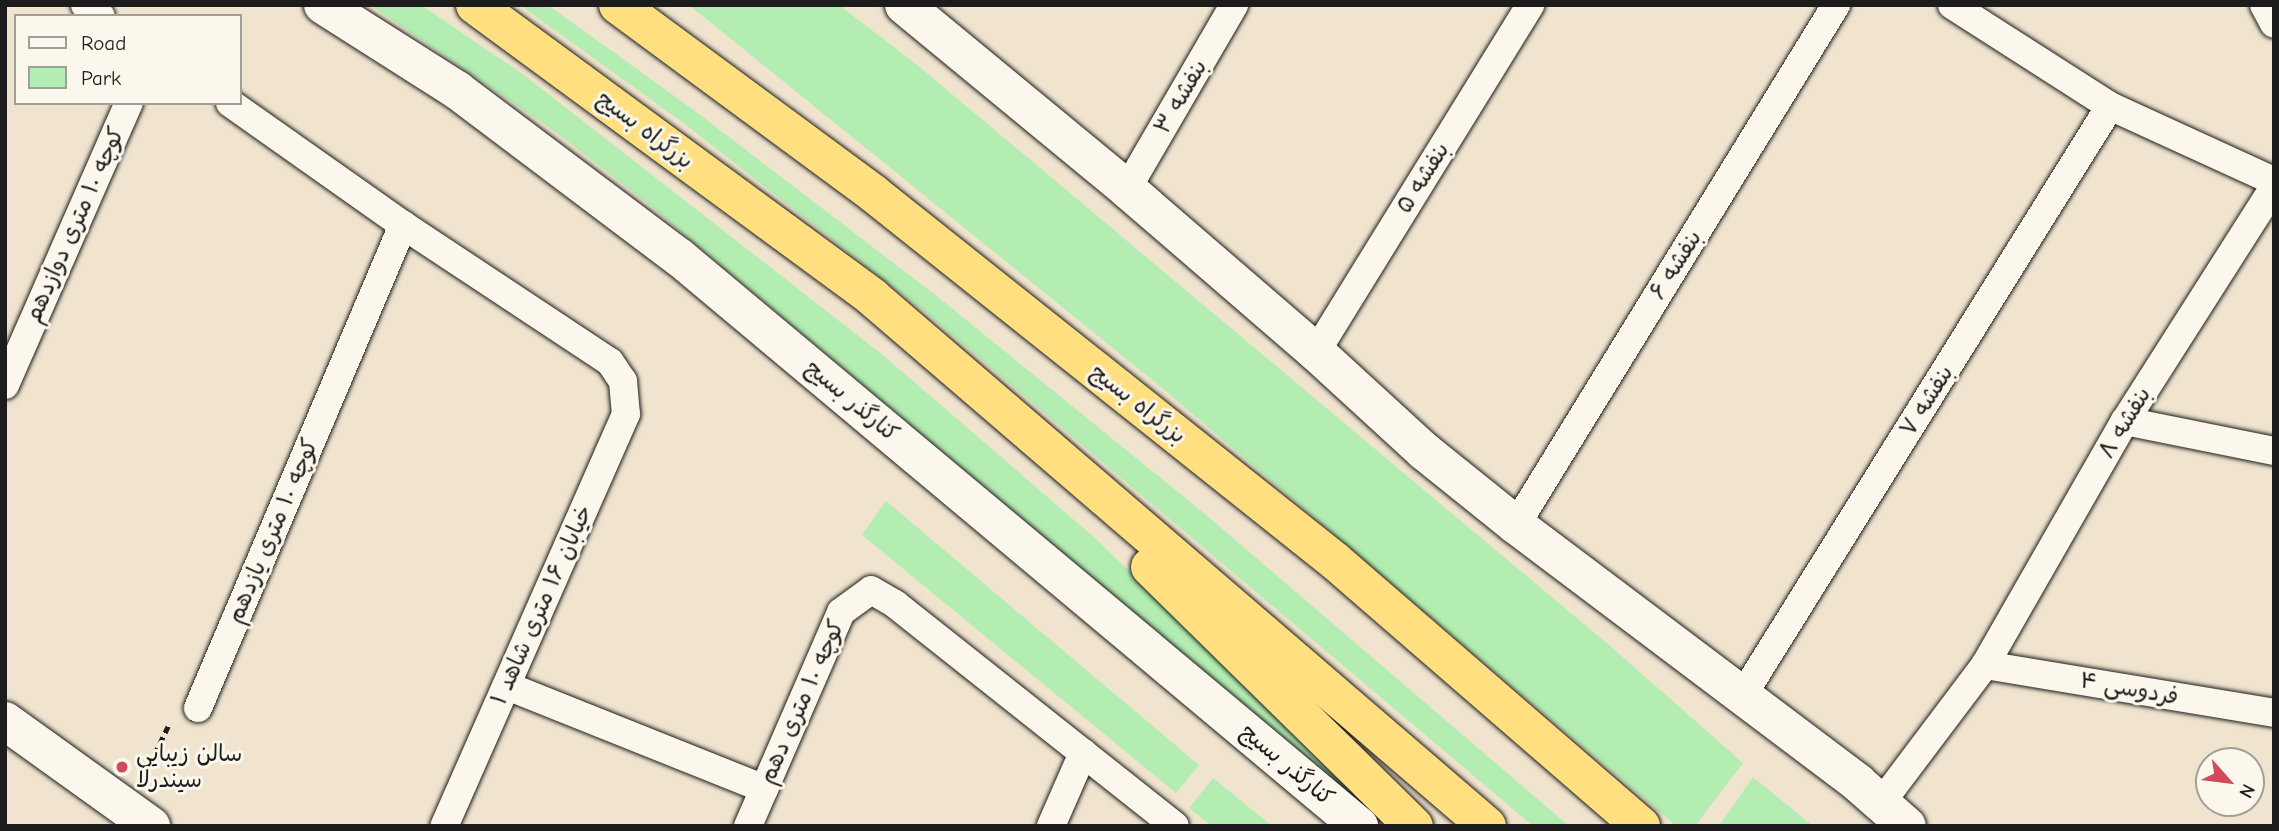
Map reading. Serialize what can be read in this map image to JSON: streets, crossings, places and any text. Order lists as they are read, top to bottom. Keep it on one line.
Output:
{"streets":{"highway":["بزرگراه بسیج"],"main road":["کنارگذر بسیج"],"street":["بنفشه ۳","بنفشه ۵","کوچه ۱۰ متری دوازدهم","بنفشه ۶","بنفشه ۷","بنفشه ۸","کوچه ۱۰ متری یازدهم","خیابان ۱۶ متری شاهد ۱","فردوسی ۴","کوچه ۱۰ متری دهم"]},"crossings":[["بنفشه ۸","فردوسی ۴"],["کوچه ۱۰ متری یازدهم","خیابان ۱۶ متری شاهد ۱"]],"places":["سالن زیبایی سیندرلا"],"legend":["Road","Park"],"north":"bottom right"}
